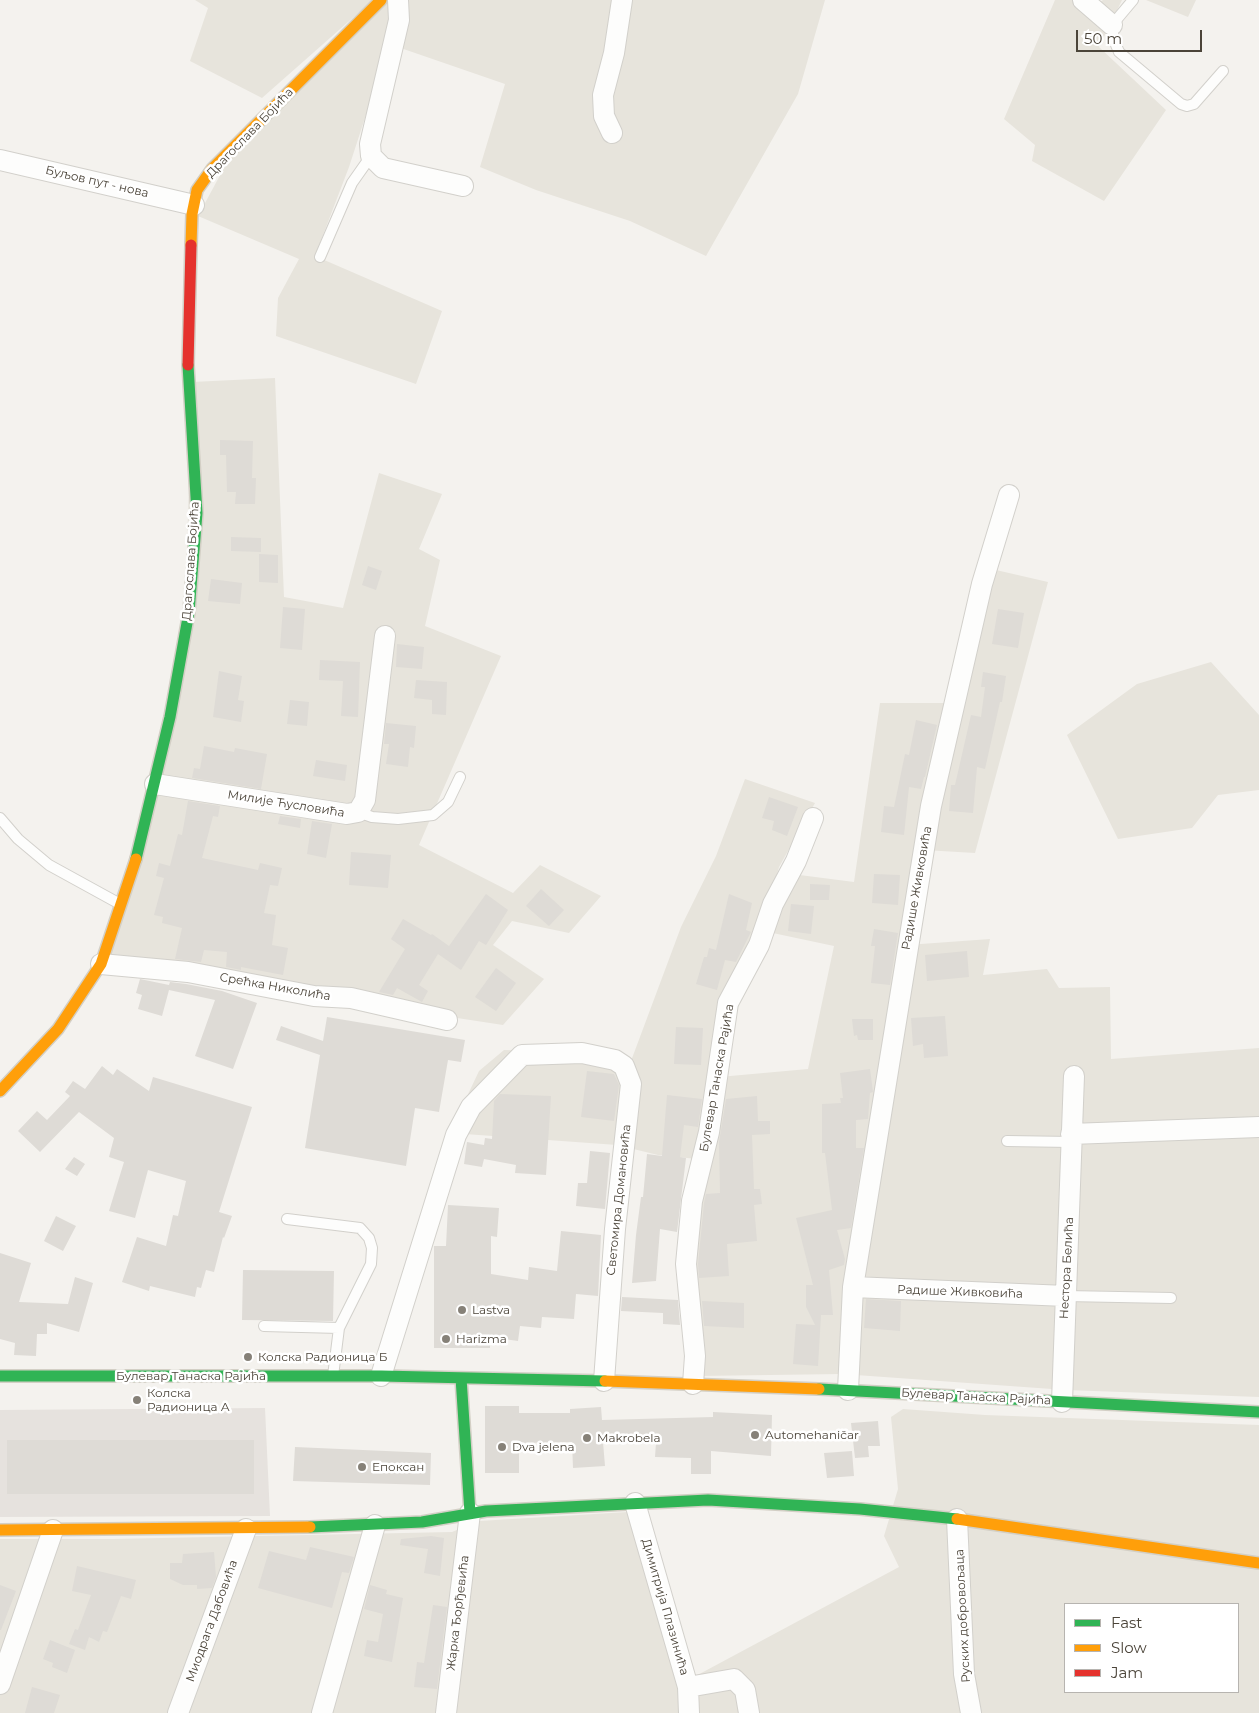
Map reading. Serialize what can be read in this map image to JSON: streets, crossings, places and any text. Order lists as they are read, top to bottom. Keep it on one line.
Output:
{"streets":{"street":["Драгослава Бојића","Буљов пут - нова","Милије Ћусловића","Радише Живковића","Срећка Николића","Булевар Танаска Рајића","Светомира Домановића","Нестора Белића","Димитрија Плазинића","Жарка Ђорђевића","Руских добровољаца","Миодрага Дабовића"]},"crossings":[["Драгослава Бојића","Буљов пут - нова"],["Драгослава Бојића","Милије Ћусловића"],["Драгослава Бојића","Срећка Николића"],["Радише Живковића","Булевар Танаска Рајића"],["Радише Живковића","Нестора Белића"],["Булевар Танаска Рајића","Светомира Домановића"],["Булевар Танаска Рајића","Нестора Белића"]],"places":["Lastva","Harizma","Колска Радионица Б","Колска Радионица А","Automehaničar","Makrobela","Dva jelena","Епоксан"],"legend":["Fast","Slow","Jam"],"scale_bar":"50 m"}
